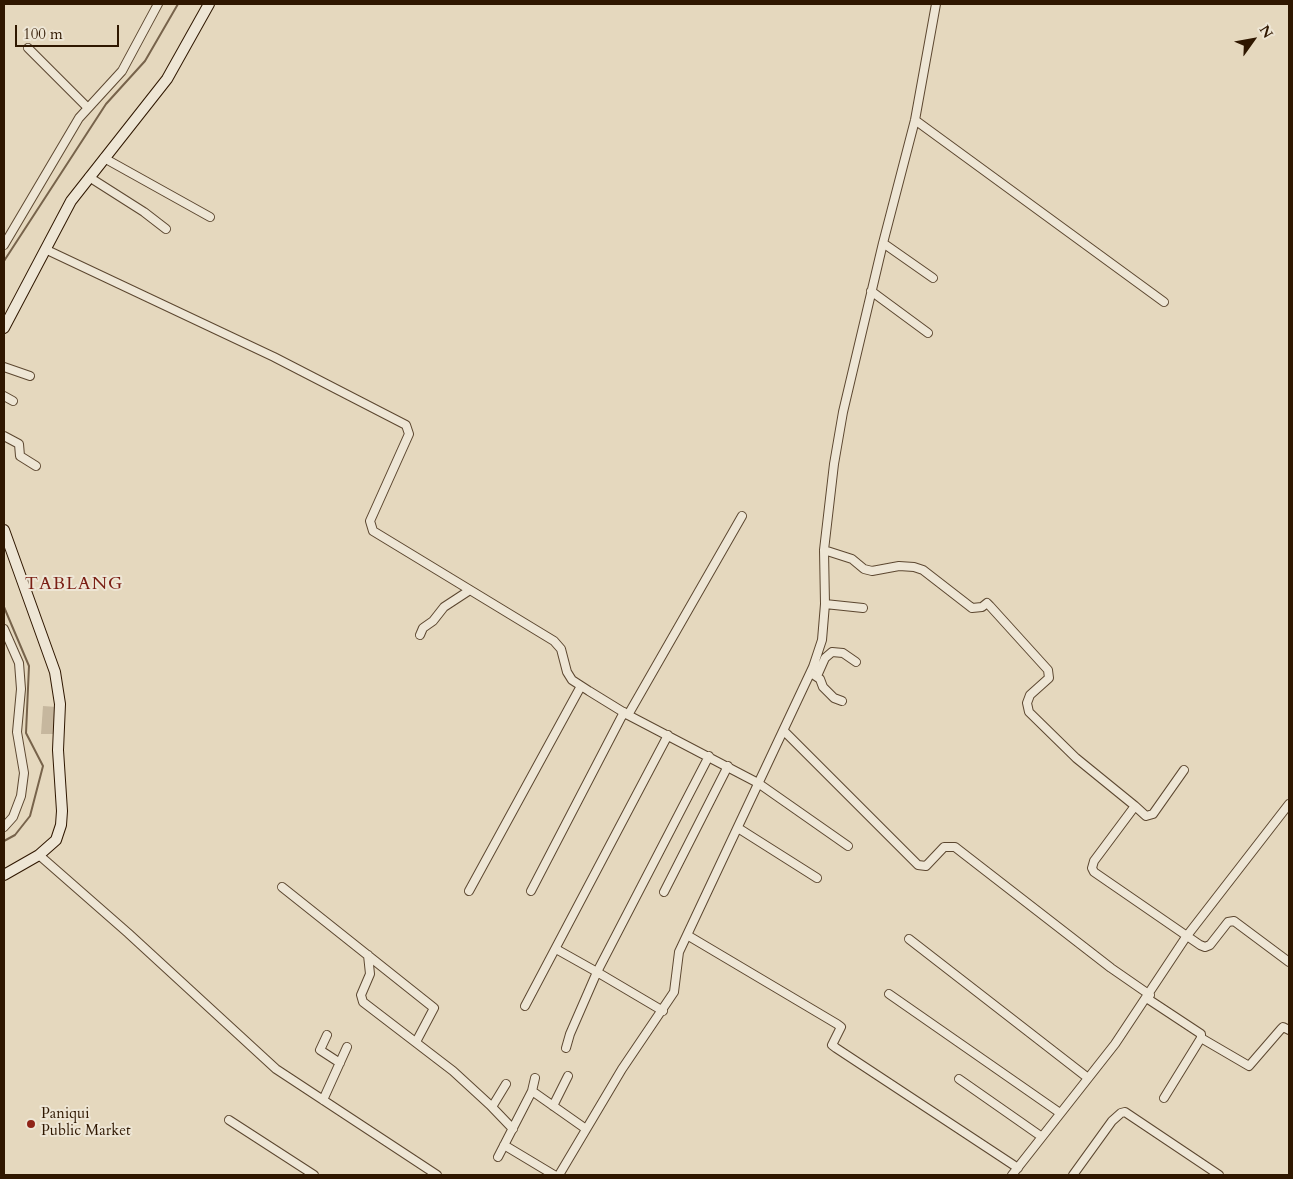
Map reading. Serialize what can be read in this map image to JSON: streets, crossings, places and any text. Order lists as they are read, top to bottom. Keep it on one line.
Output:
{"districts":["TABLANG"],"places":["Paniqui Public Market"],"scale_bar":"100 m","north":"top right"}
